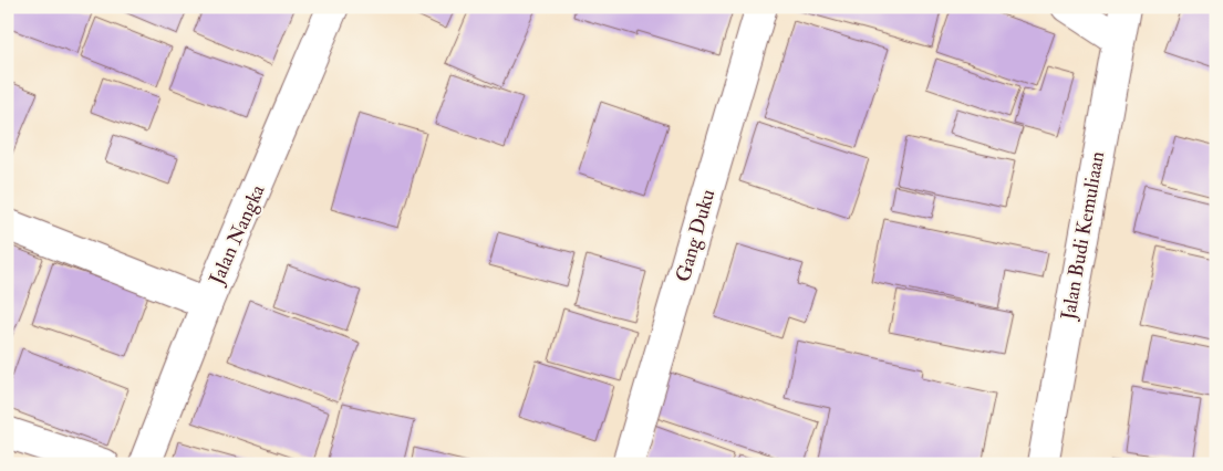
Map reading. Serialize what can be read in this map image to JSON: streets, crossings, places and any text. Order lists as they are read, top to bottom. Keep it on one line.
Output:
{"streets":{"street":["Jalan Nangka","Gang Duku","Jalan Budi Kemuliaan"]}}
